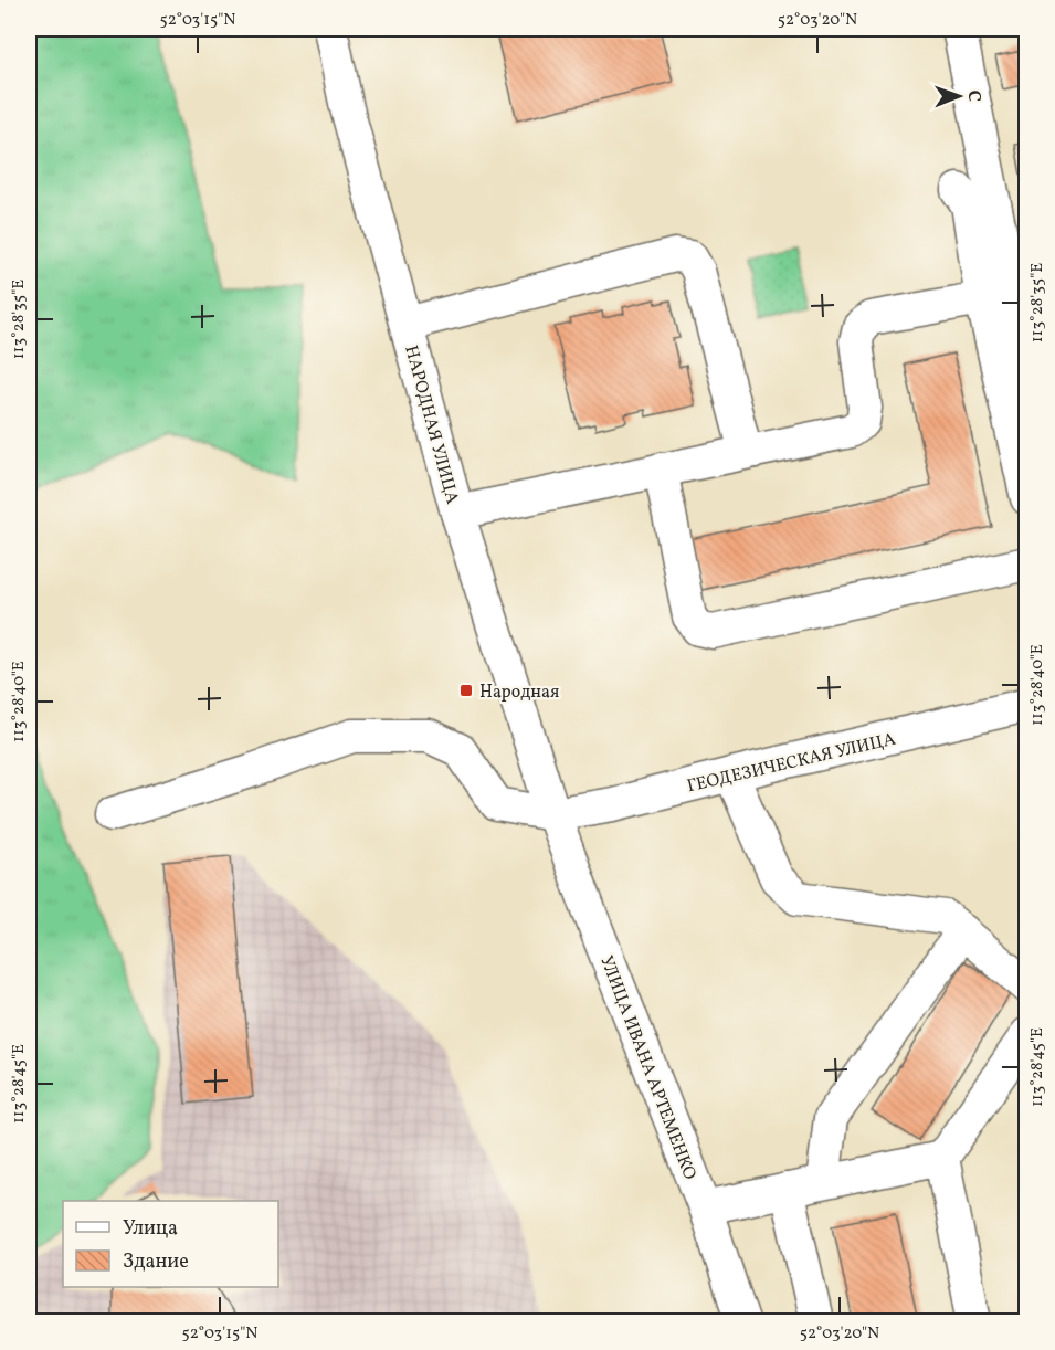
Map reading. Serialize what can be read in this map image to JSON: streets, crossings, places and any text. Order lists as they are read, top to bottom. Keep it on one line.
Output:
{"streets":{"street":["НАРОДНАЯ УЛИЦА","ГЕОДЕЗИЧЕСКАЯ УЛИЦА","УЛИЦА ИВАНА АРТЕМЕНКО"]},"crossings":[["НАРОДНАЯ УЛИЦА","ГЕОДЕЗИЧЕСКАЯ УЛИЦА"],["НАРОДНАЯ УЛИЦА","УЛИЦА ИВАНА АРТЕМЕНКО"],["ГЕОДЕЗИЧЕСКАЯ УЛИЦА","УЛИЦА ИВАНА АРТЕМЕНКО"]],"places":{"transit":["Народная"]},"legend":["Улица","Здание"],"north":"right","coordinates":["52°03'15\"N","52°03'20\"N","113°28'35\"E","113°28'40\"E","113°28'45\"E"]}
